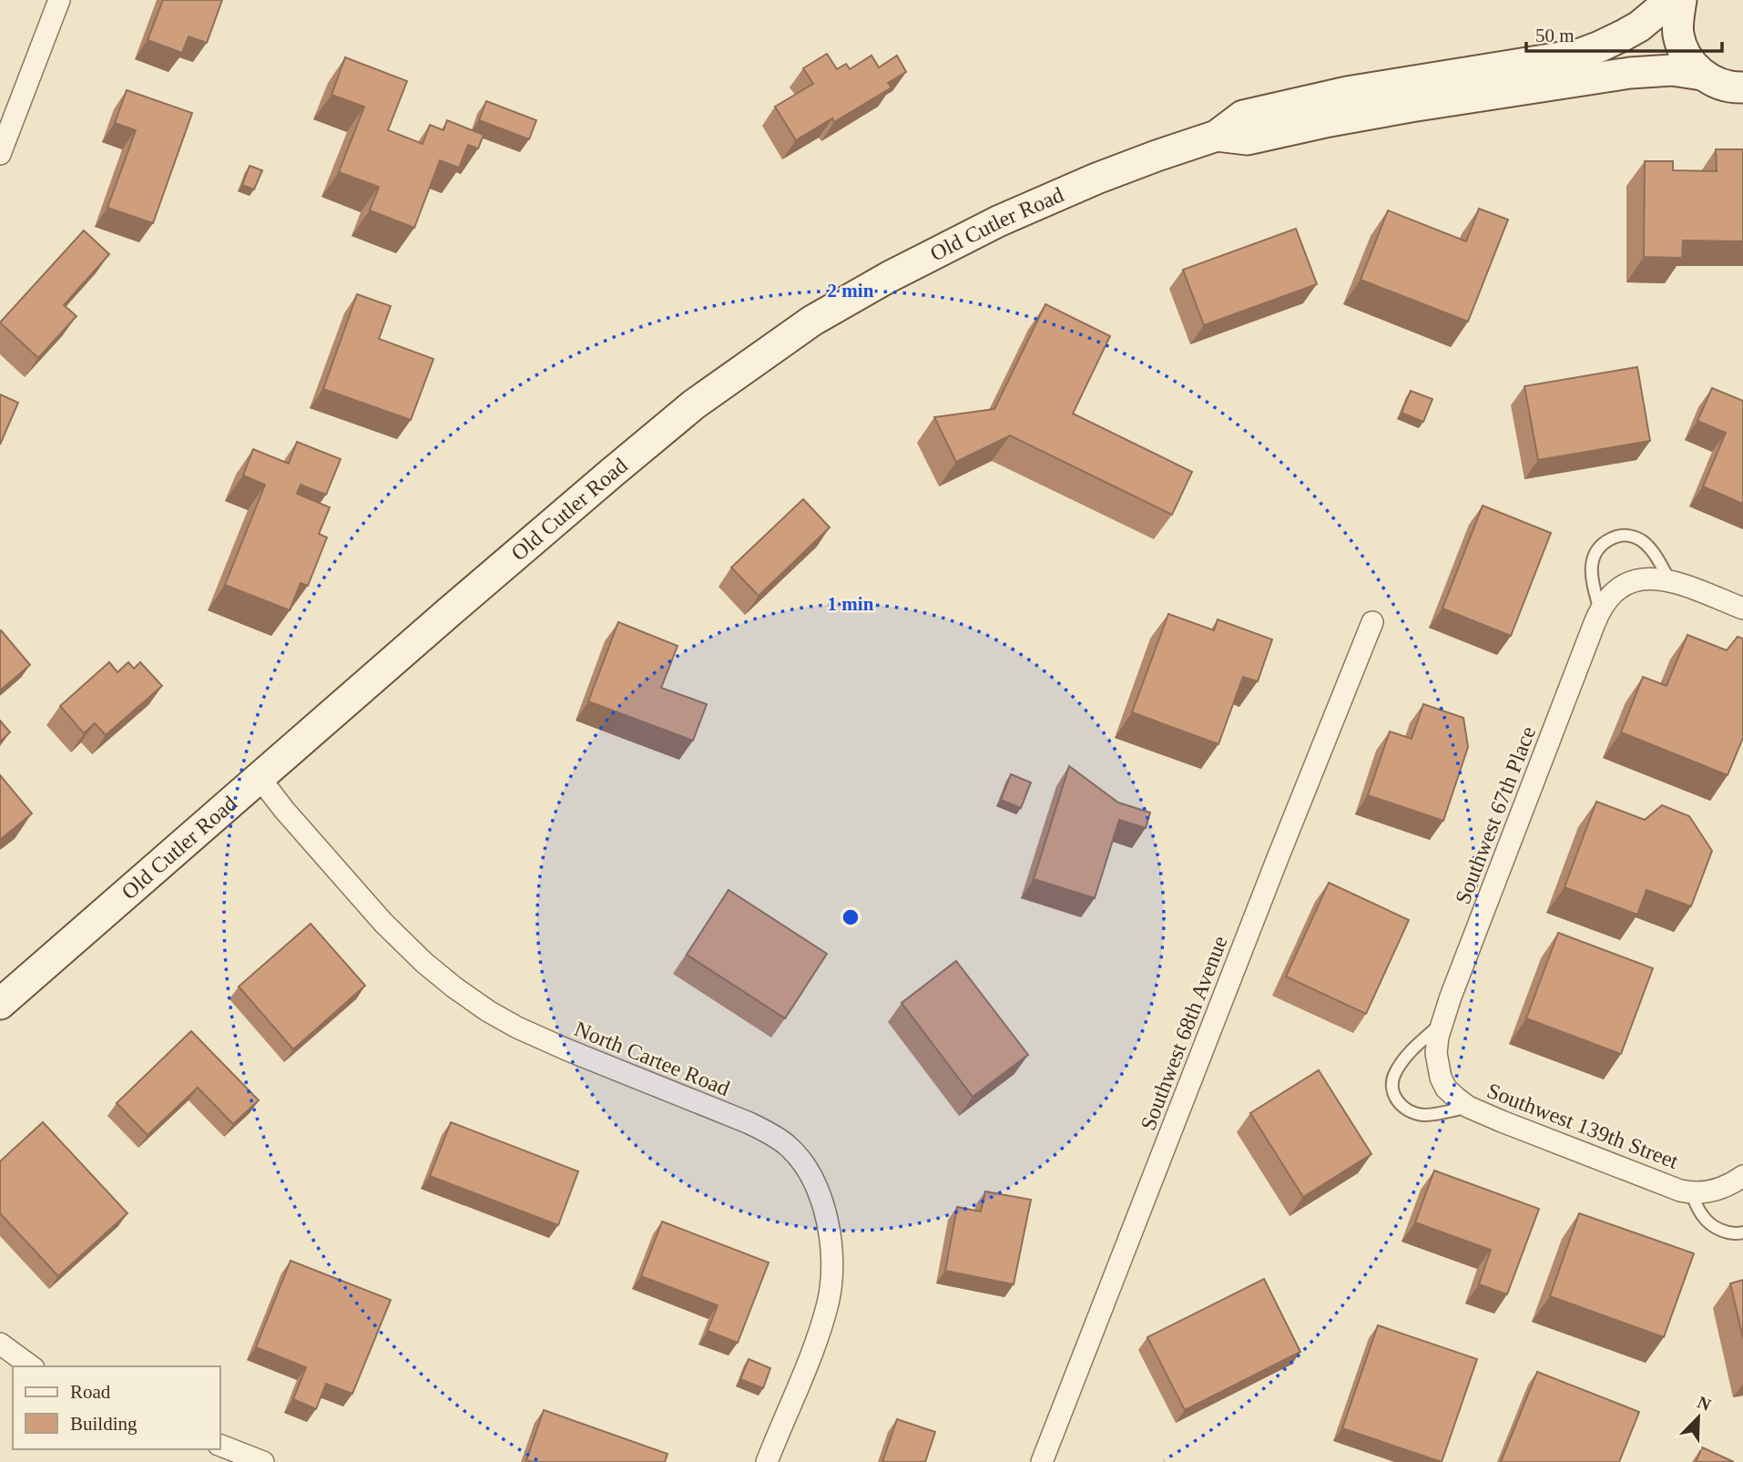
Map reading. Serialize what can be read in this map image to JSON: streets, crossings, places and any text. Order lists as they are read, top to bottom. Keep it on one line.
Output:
{"streets":{"main road":["Old Cutler Road"],"street":["Southwest 67th Place","Southwest 68th Avenue","North Cartee Road","Southwest 139th Street"]},"crossings":[["Old Cutler Road","North Cartee Road"],["Southwest 67th Place","Southwest 139th Street"]],"legend":["Road","Building"],"scale_bar":"50 m","north":"top right","rings":["2 min","1 min"]}
